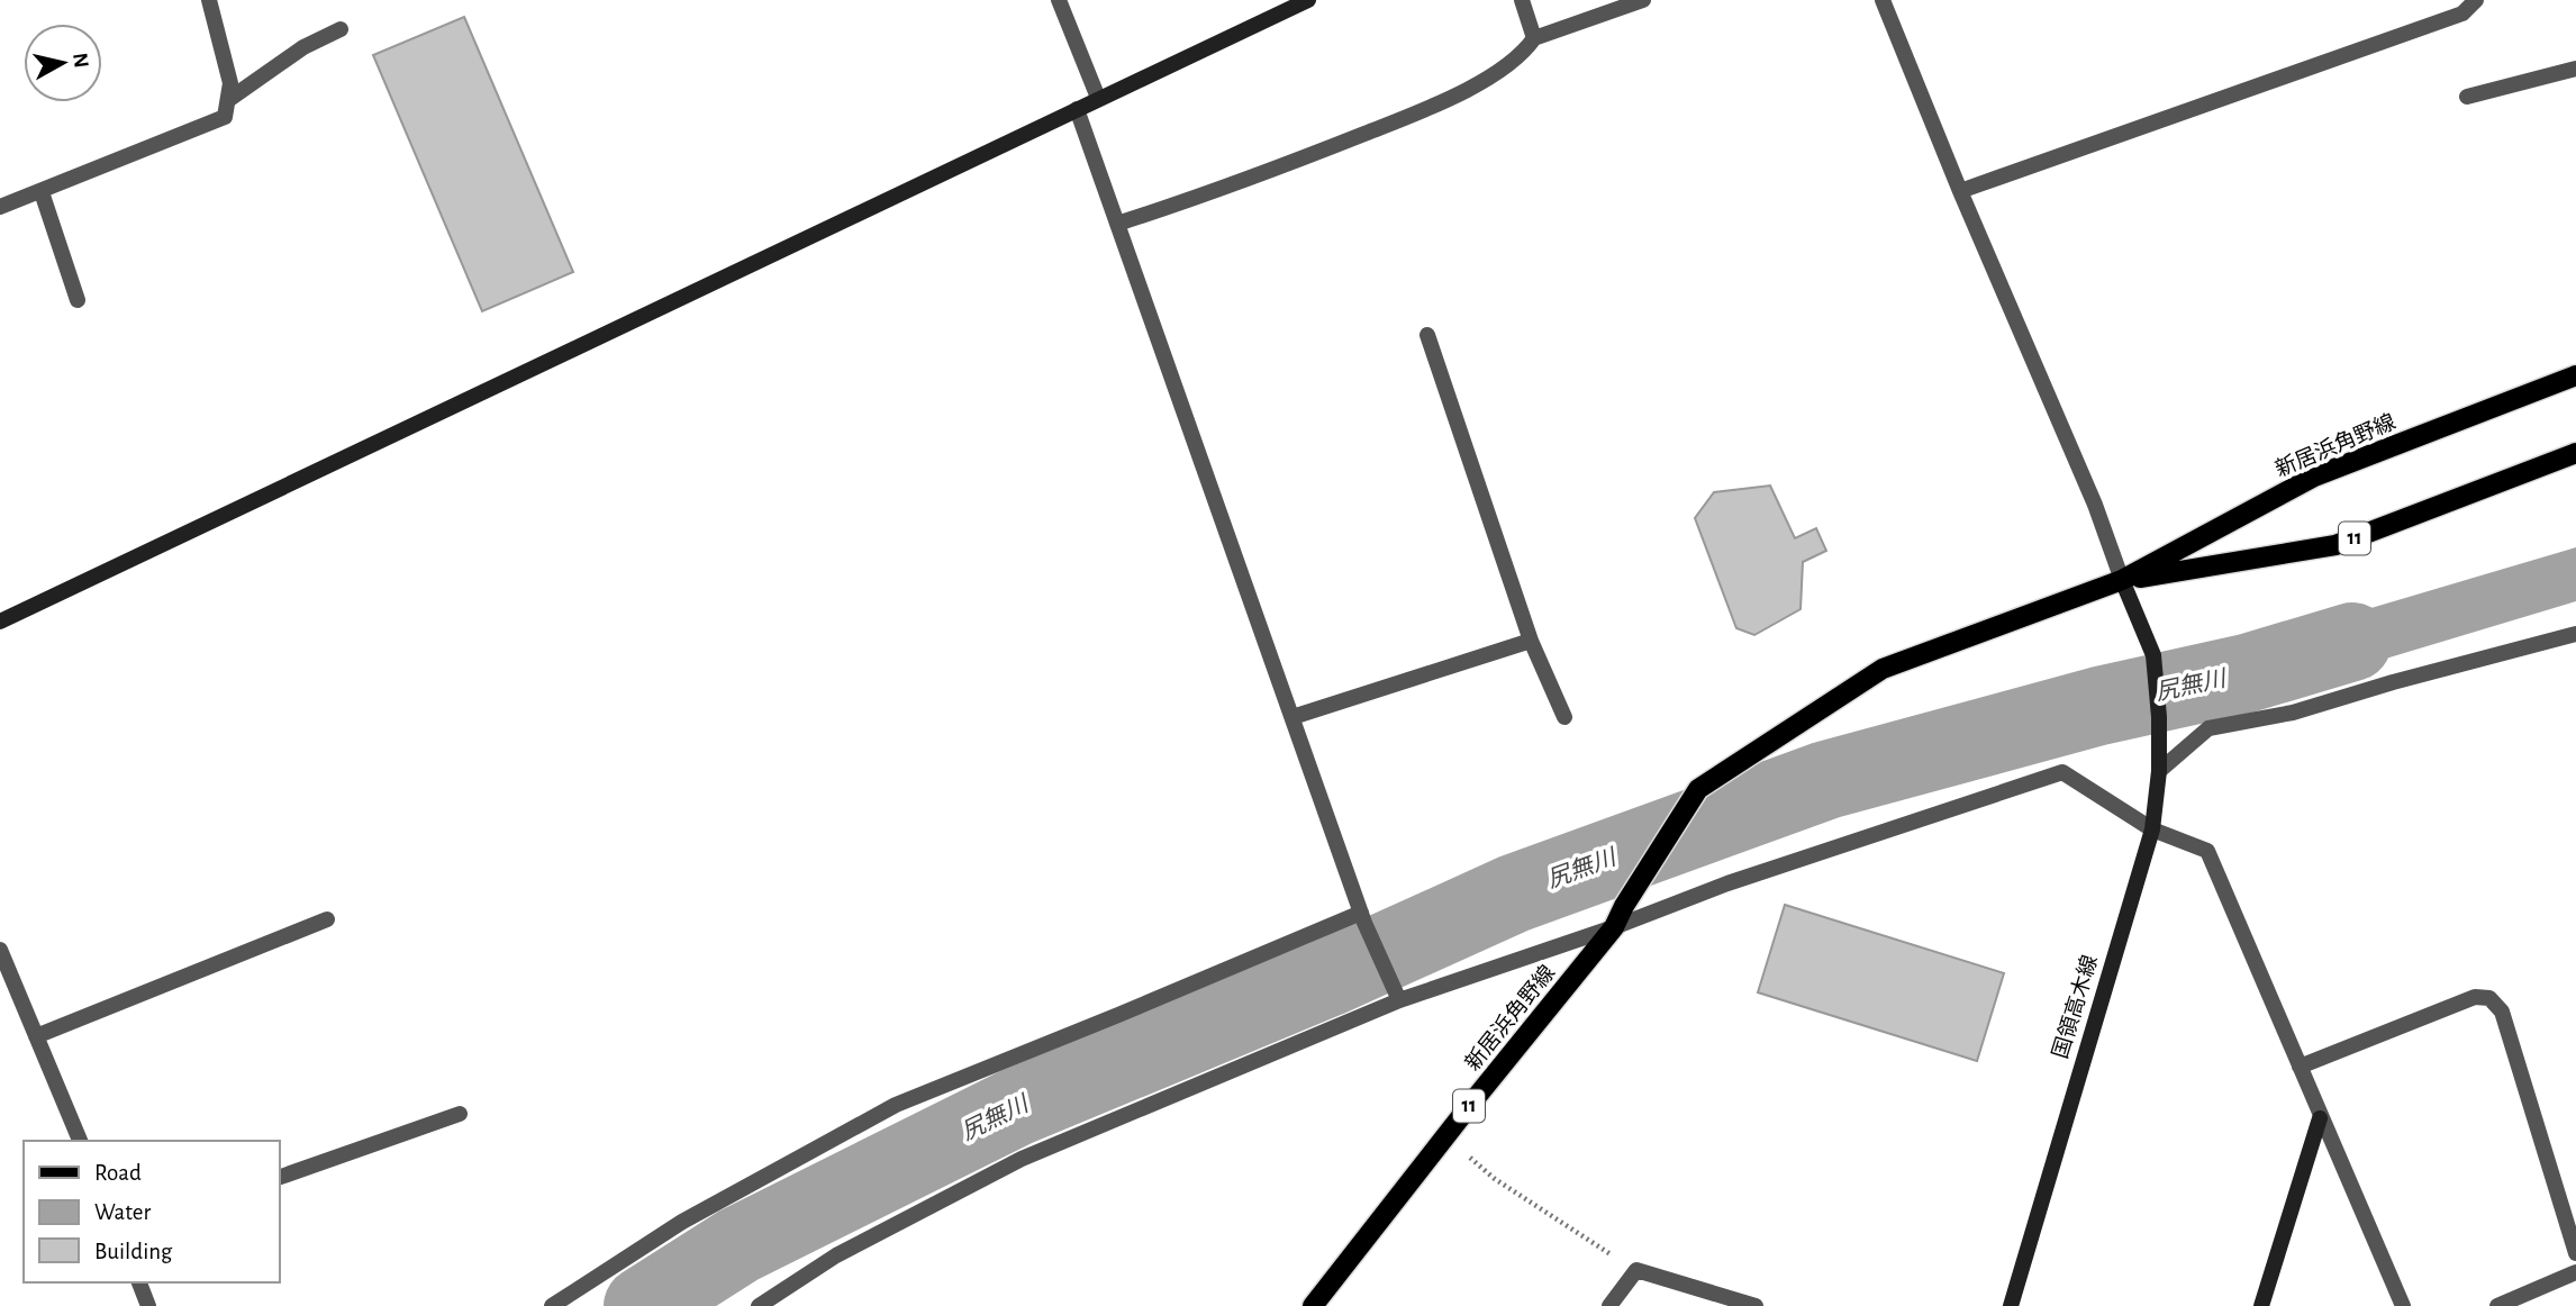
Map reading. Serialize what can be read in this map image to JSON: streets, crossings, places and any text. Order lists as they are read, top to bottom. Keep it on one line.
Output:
{"streets":{"main road":["新居浜角野線","11"],"street":["国領高木線"]},"crossings":[["新居浜角野線","国領高木線"]],"water":["尻無川"],"legend":["Road","Water","Building"],"north":"right"}
